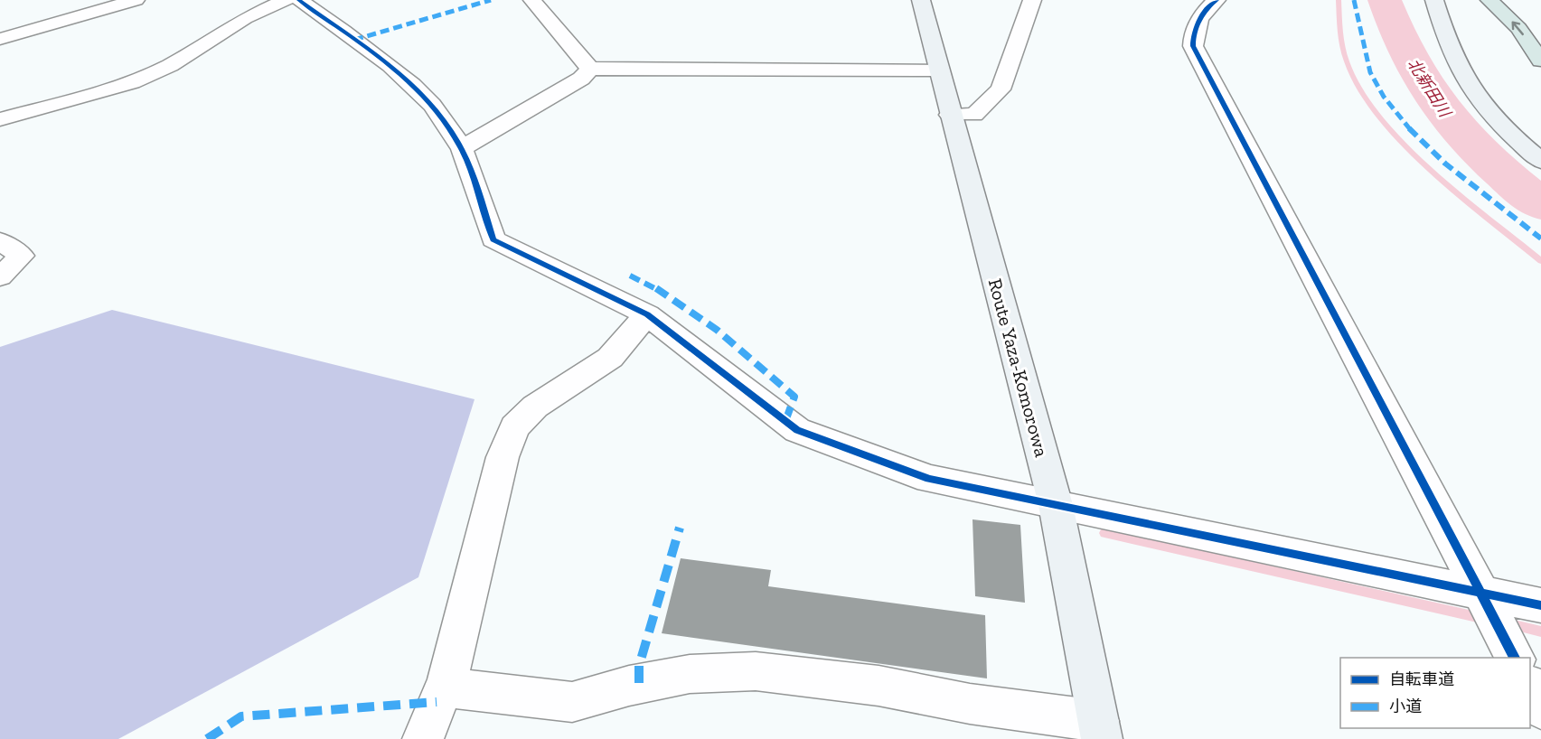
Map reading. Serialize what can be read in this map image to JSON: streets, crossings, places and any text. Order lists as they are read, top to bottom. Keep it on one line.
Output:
{"streets":{"main road":["Route Yaza-Komorowa"]},"water":["北新田川"],"legend":["自転車道","小道"]}
